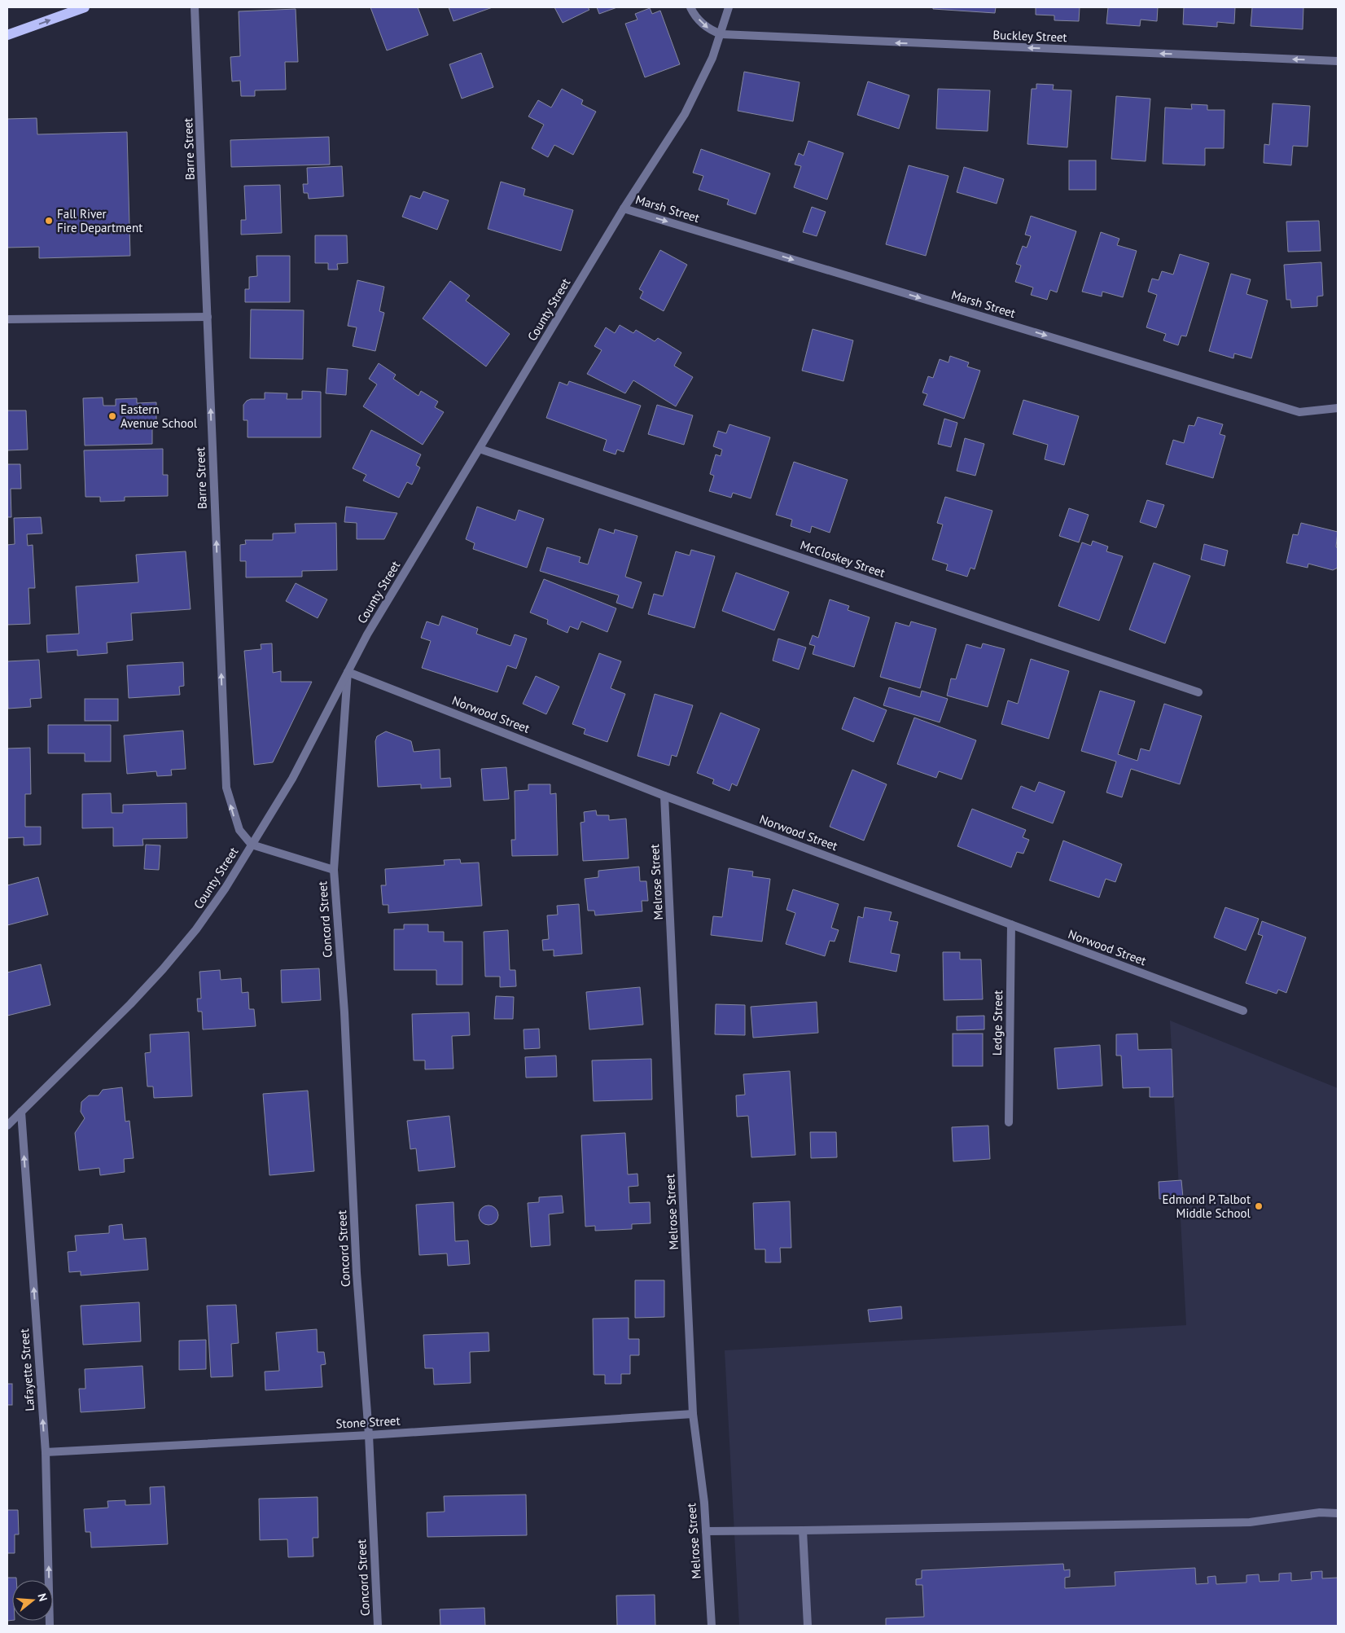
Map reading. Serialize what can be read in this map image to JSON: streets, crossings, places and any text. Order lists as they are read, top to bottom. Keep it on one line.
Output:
{"streets":{"street":["Buckley Street","Barre Street","Marsh Street","County Street","McCloskey Street","Norwood Street","Melrose Street","Concord Street","Ledge Street","Lafayette Street","Stone Street"]},"crossings":[["Buckley Street","County Street"],["Barre Street","County Street"],["Barre Street","Concord Street"],["Marsh Street","County Street"],["County Street","McCloskey Street"],["County Street","Norwood Street"],["County Street","Concord Street"],["County Street","Lafayette Street"],["Norwood Street","Melrose Street"],["Norwood Street","Concord Street"],["Norwood Street","Ledge Street"],["Melrose Street","Stone Street"],["Concord Street","Stone Street"],["Lafayette Street","Stone Street"]],"one_way":["Buckley Street","Barre Street","Marsh Street","Lafayette Street"],"places":["Fall River Fire Department","Eastern Avenue School","Edmond P. Talbot Middle School"],"north":"right"}
